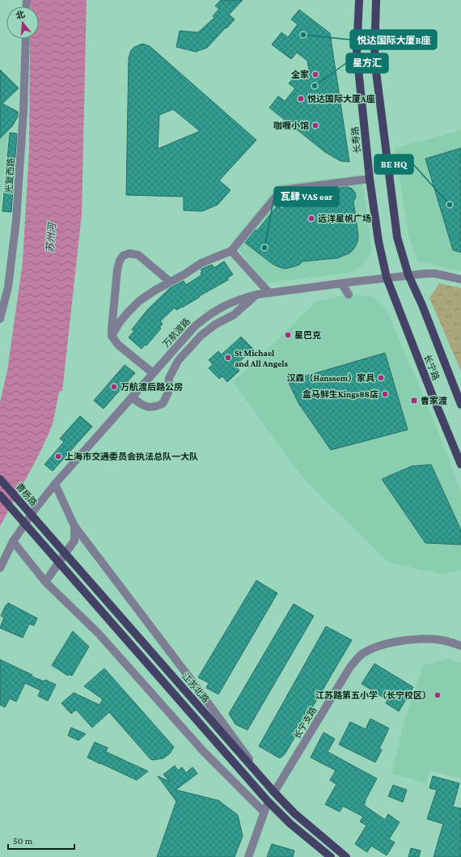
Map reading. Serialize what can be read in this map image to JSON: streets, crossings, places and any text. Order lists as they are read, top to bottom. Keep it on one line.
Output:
{"streets":{"main road":["长寿路","长宁路","曹杨路","江苏北路"],"street":["光复西路","万航渡路","长宁支路"]},"crossings":[["长寿路","万航渡路"],["长寿路","长宁路"],["万航渡路","长宁路"],["曹杨路","江苏北路"],["江苏北路","长宁支路"]],"water":["苏州河"],"places":{"other":["悦达国际大厦B座","全家","星方汇","悦达国际大厦A座","咖喱小馆","BE HQ","远洋星帆广场","瓦肆 VAS ear","星巴克","St Michael and All Angels","汉森（Hanssem）家具","万航渡后路公房","盒马鲜生Kings88店","上海市交通委员会执法总队一大队","江苏路第五小学（长宁校区）"],"transit":["曹家渡"]},"scale_bar":"50 m","north":"top"}
